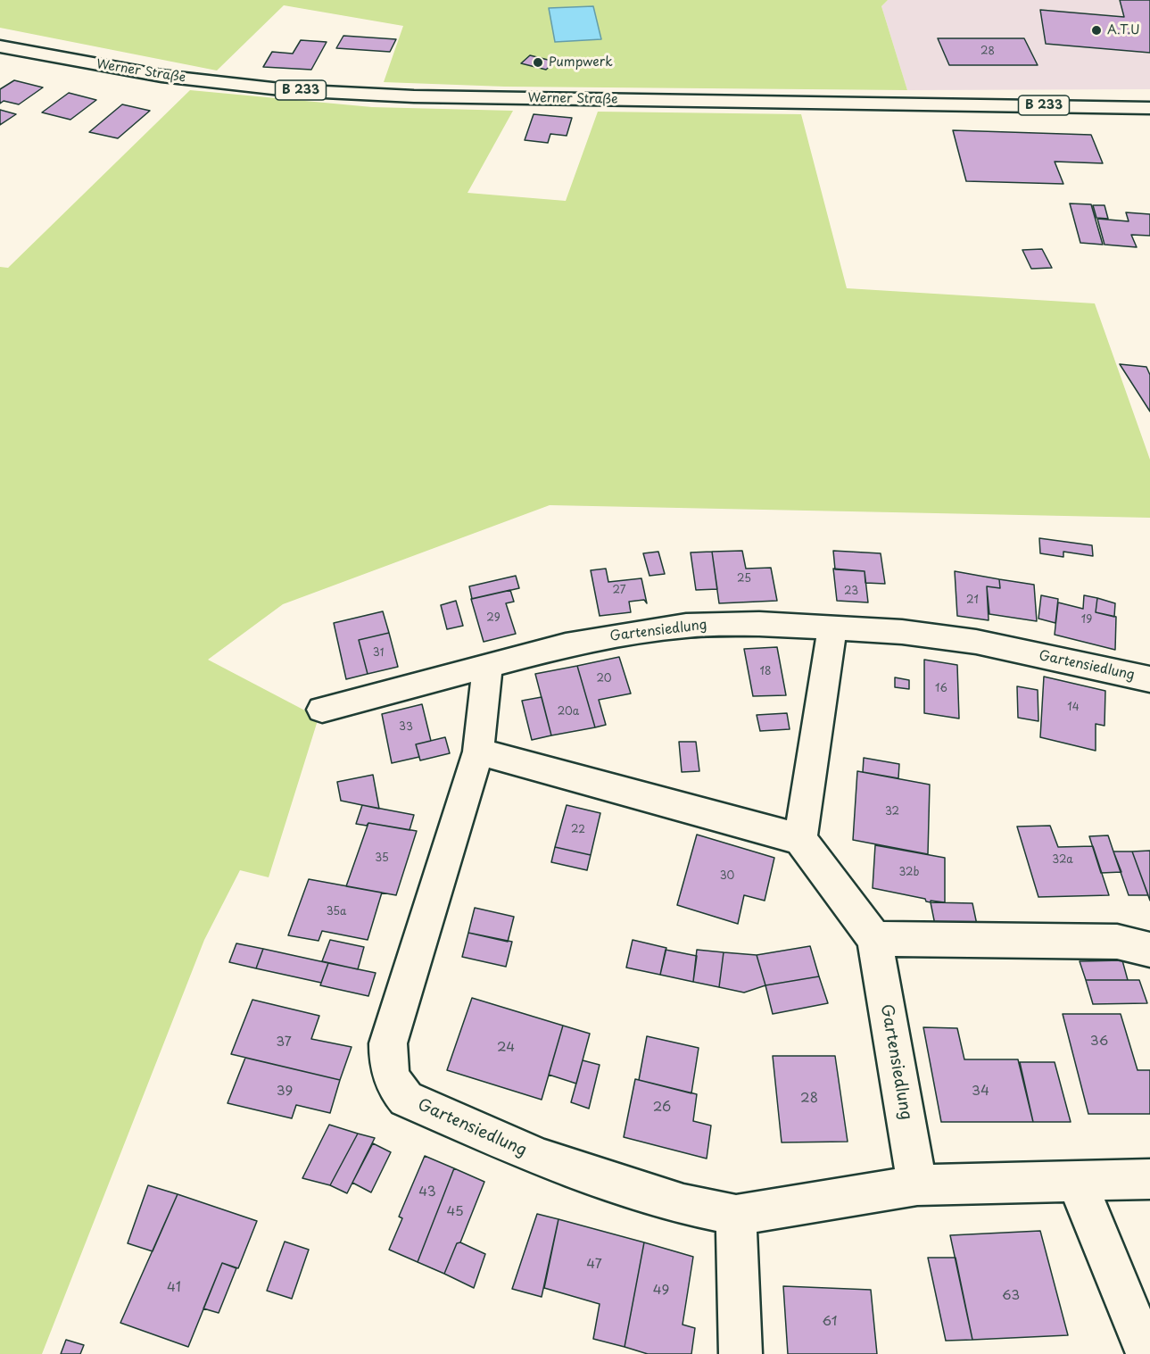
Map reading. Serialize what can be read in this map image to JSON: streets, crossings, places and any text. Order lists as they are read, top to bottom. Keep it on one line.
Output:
{"streets":{"street":["Werner Straße","B 233","Gartensiedlung"]},"places":["A.T.U","Pumpwerk"],"house_numbers":["28","25","27","23","21","29","19","31","18","20","16","14","20a","33","32","22","35","32a","32b","30","35a","36","37","24","39","34","28","26","43","45","47","41","49","63","61"]}
